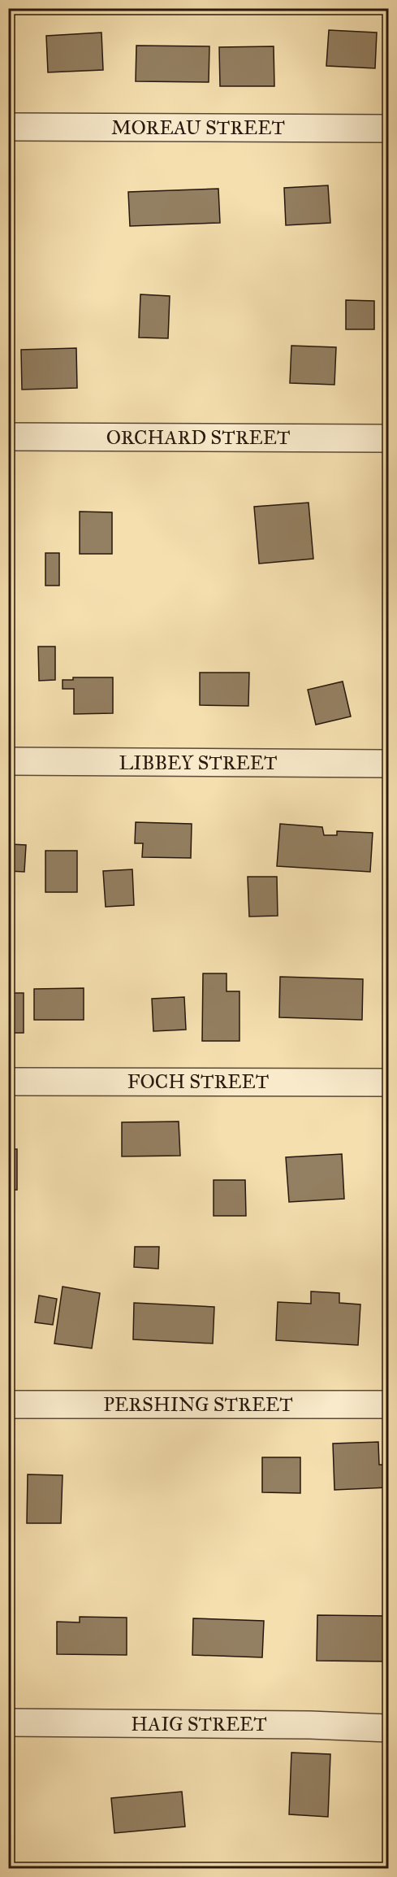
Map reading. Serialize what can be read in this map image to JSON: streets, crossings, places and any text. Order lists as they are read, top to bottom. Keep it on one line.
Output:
{"streets":{"street":["MOREAU STREET","ORCHARD STREET","LIBBEY STREET","FOCH STREET","PERSHING STREET","HAIG STREET"]}}
